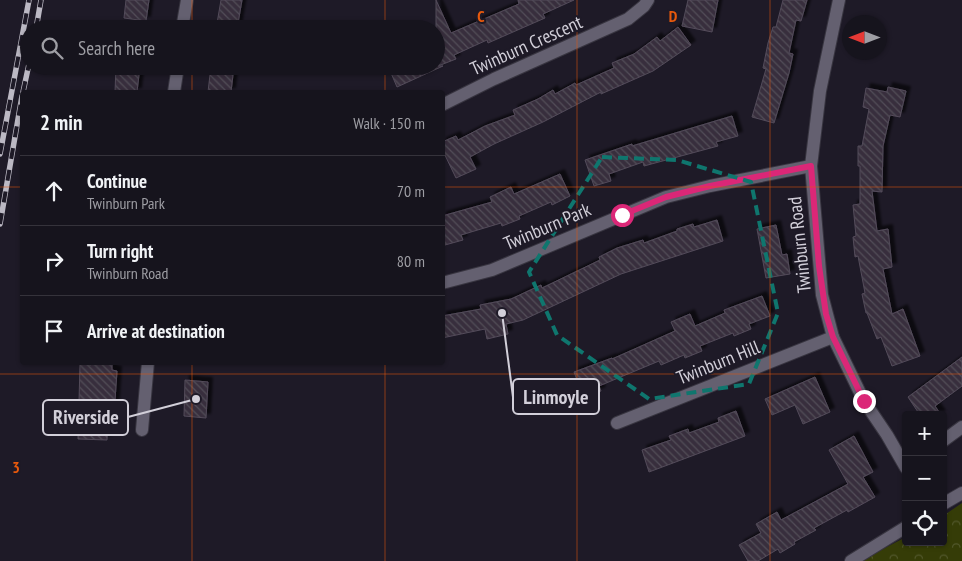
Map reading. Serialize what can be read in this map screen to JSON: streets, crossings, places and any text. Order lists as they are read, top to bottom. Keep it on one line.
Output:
{"streets":{"street":["Twinburn Crescent","Twinburn Park","Twinburn Road","Twinburn Hill"]},"crossings":[["Twinburn Park","Twinburn Road"],["Twinburn Road","Twinburn Hill"]],"places":["Linmoyle","Riverside"],"north":"left","page":{"search":"Search here","heading":["2 min","Walk · 150 m"],"list":[["Continue","Twinburn Park","70 m"],["Turn right","Twinburn Road","80 m"],"Arrive at destination"],"map_buttons":["+","−"]},"grid":{"columns":["C","D"],"rows":["3"]}}
